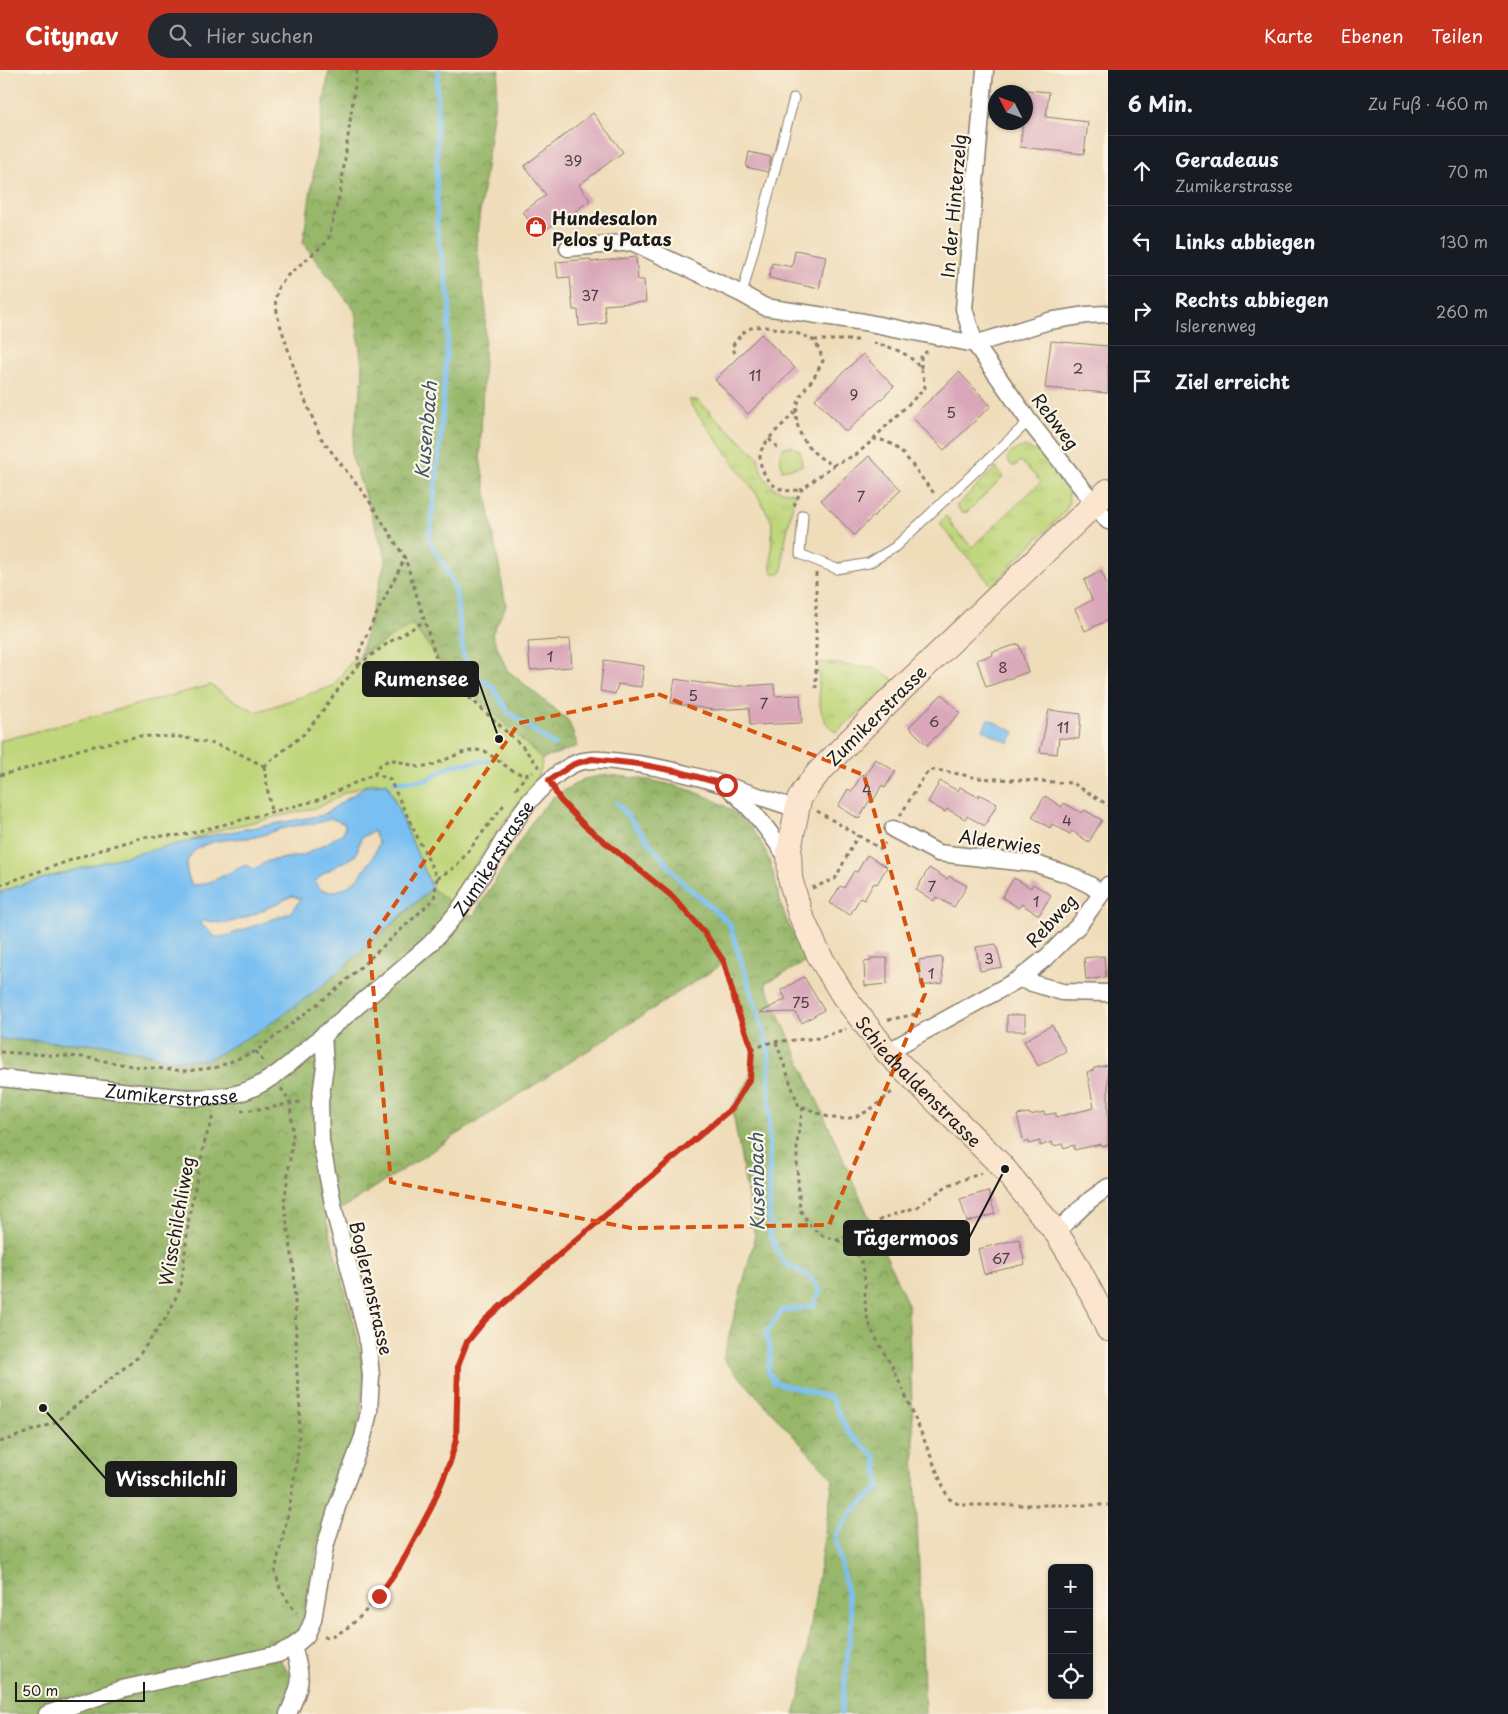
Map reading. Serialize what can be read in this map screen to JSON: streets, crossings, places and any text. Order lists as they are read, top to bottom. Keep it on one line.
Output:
{"streets":{"main road":["Zumikerstrasse","Schiedhaldenstrasse"],"street":["In der Hinterzelg","Rebweg","Alderwies","Boglerenstrasse"],"path":["Wisschilchliweg"]},"crossings":[["In der Hinterzelg","Rebweg"],["Rebweg","Zumikerstrasse"],["Rebweg","Alderwies"],["Rebweg","Schiedhaldenstrasse"],["Zumikerstrasse","Schiedhaldenstrasse"],["Zumikerstrasse","Wisschilchliweg"],["Zumikerstrasse","Boglerenstrasse"]],"water":["Kusenbach"],"places":{"shop":["Hundesalon Pelos y Patas"],"other":["Rumensee","Tägermoos","Wisschilchli"]},"house_numbers":["39","37","2","11","9","5","7","1","8","5","7","6","11","4","4","7","1","3","1","75","67"],"scale_bar":"50 m","north":"top left","page":{"header":"Citynav","search":"Hier suchen","nav":["Karte","Ebenen","Teilen"],"heading":["6 Min.","Zu Fuß · 460 m"],"list":[["Geradeaus","Zumikerstrasse","70 m"],["Links abbiegen","130 m"],["Rechts abbiegen","Islerenweg","260 m"],"Ziel erreicht"],"map_buttons":["+","−"],"scale":"50 m"}}
